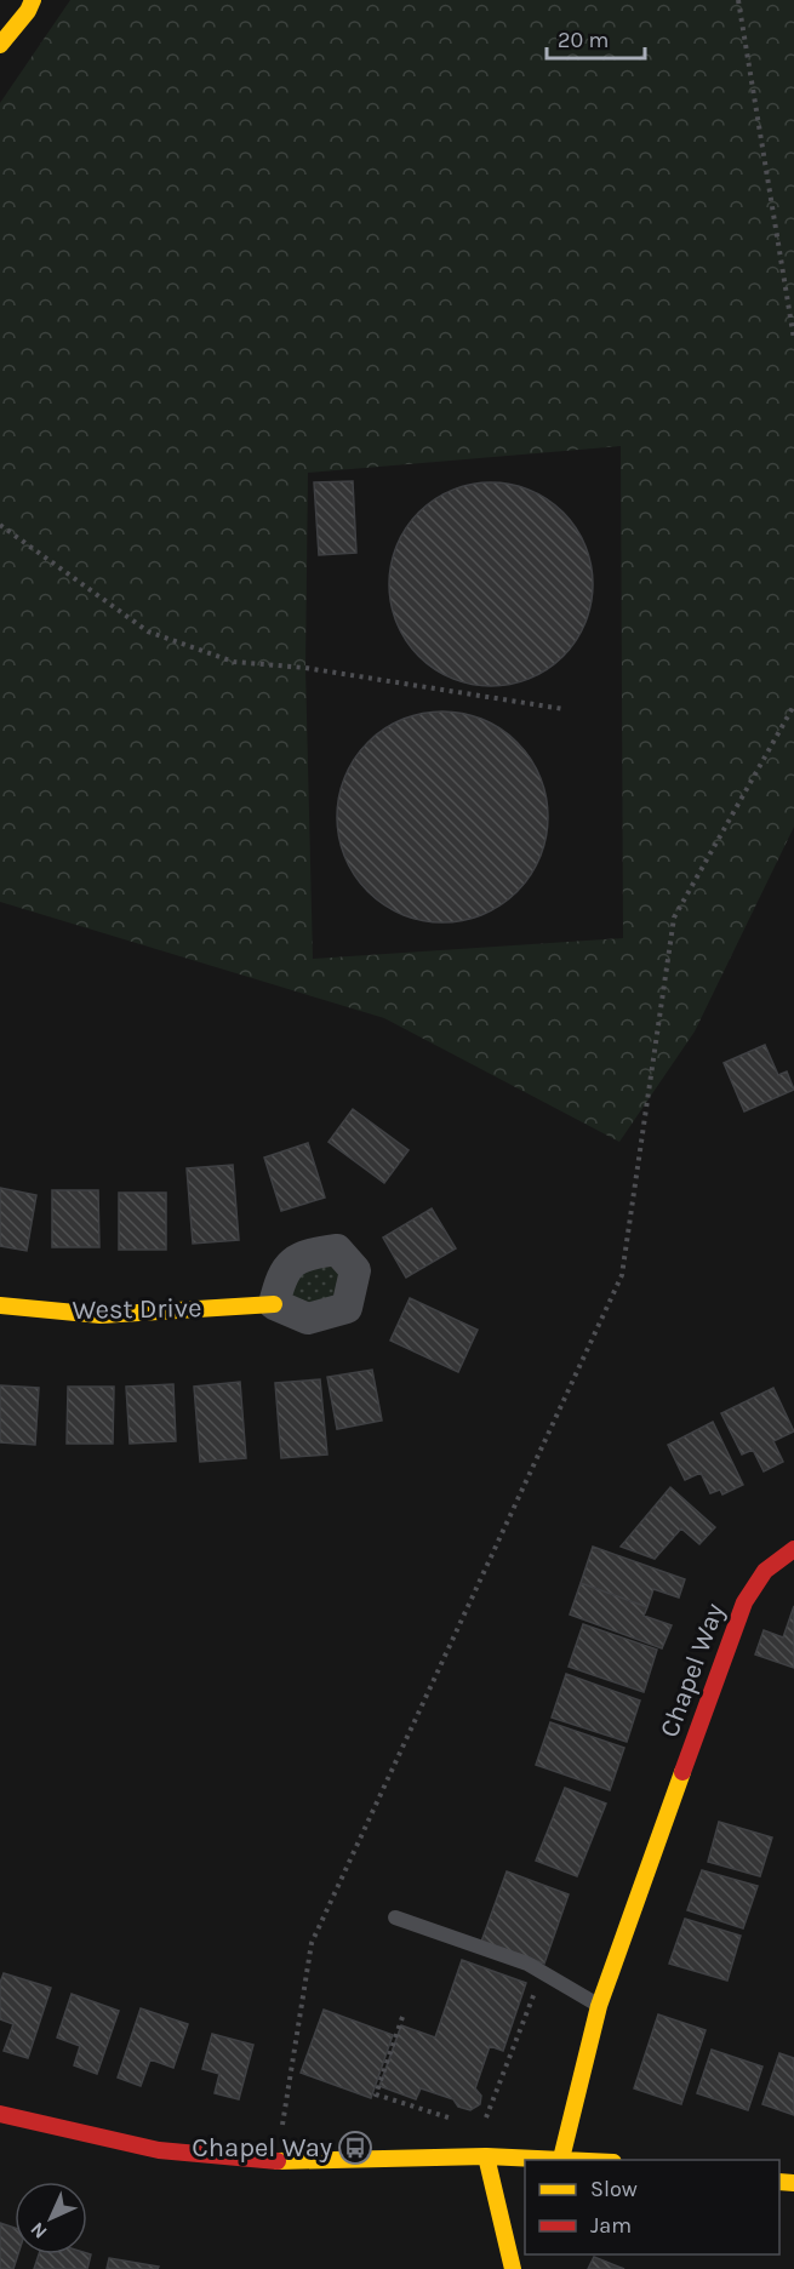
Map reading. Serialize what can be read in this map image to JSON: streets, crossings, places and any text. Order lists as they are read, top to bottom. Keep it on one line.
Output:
{"streets":{"main road":["West Drive","Chapel Way"]},"places":{"bus stop":["Chapel Way"]},"legend":["Slow","Jam"],"scale_bar":"20 m","north":"bottom left"}
